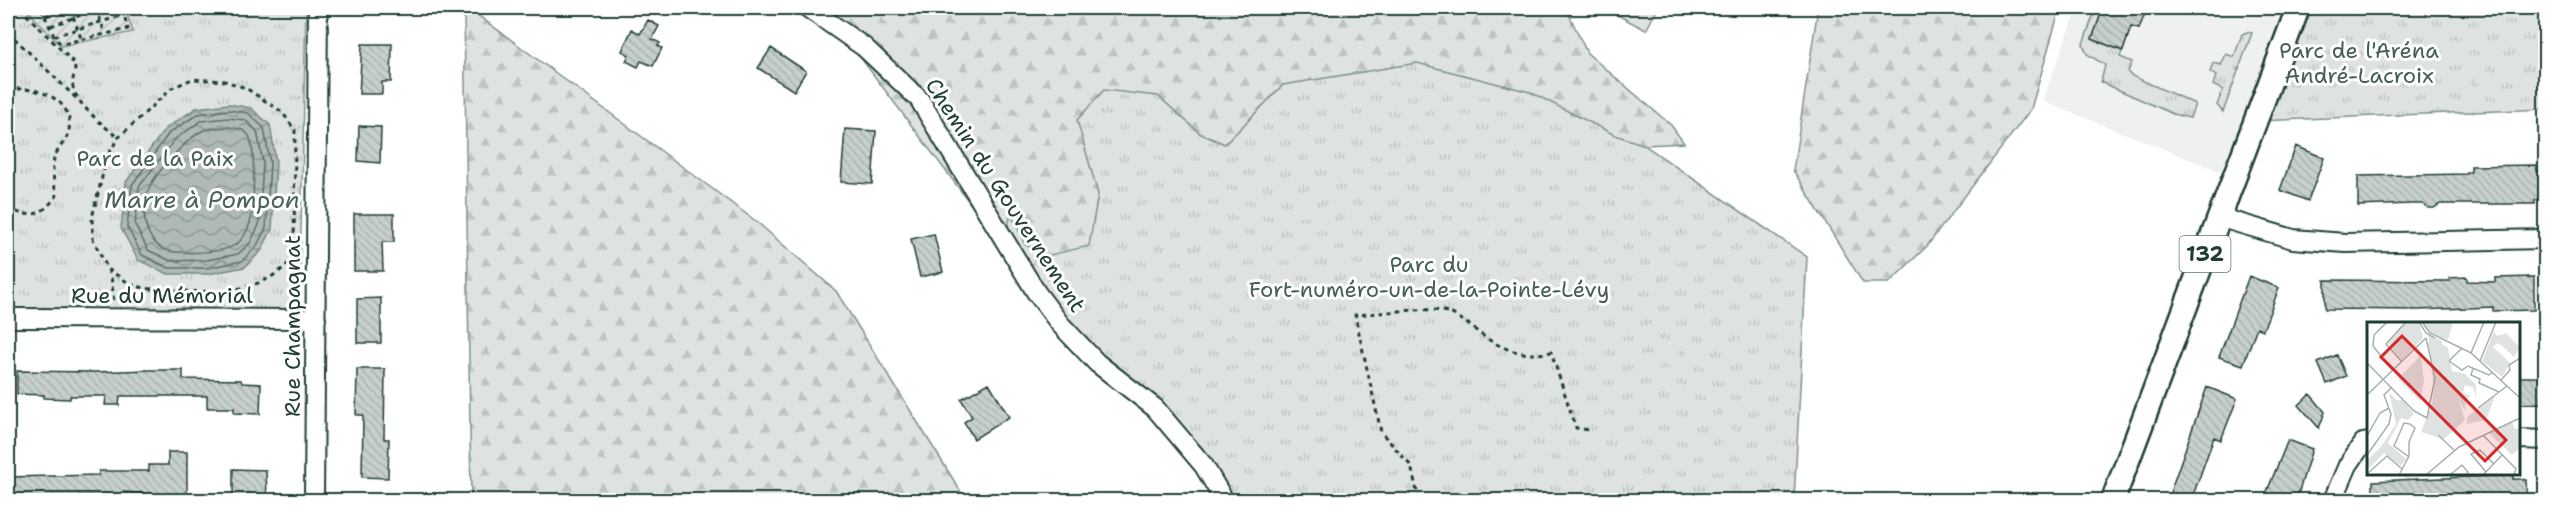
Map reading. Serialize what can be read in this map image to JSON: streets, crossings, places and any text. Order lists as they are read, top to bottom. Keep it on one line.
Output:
{"streets":{"main road":["132"],"street":["Chemin du Gouvernement","Rue du Mémorial","Rue Champagnat"]},"crossings":[["Rue du Mémorial","Rue Champagnat"]],"water":["Marre à Pompon"],"parks":["Parc de l'Aréna André-Lacroix","Parc de la Paix","Parc du Fort-numéro-un-de-la-Pointe-Lévy"]}
